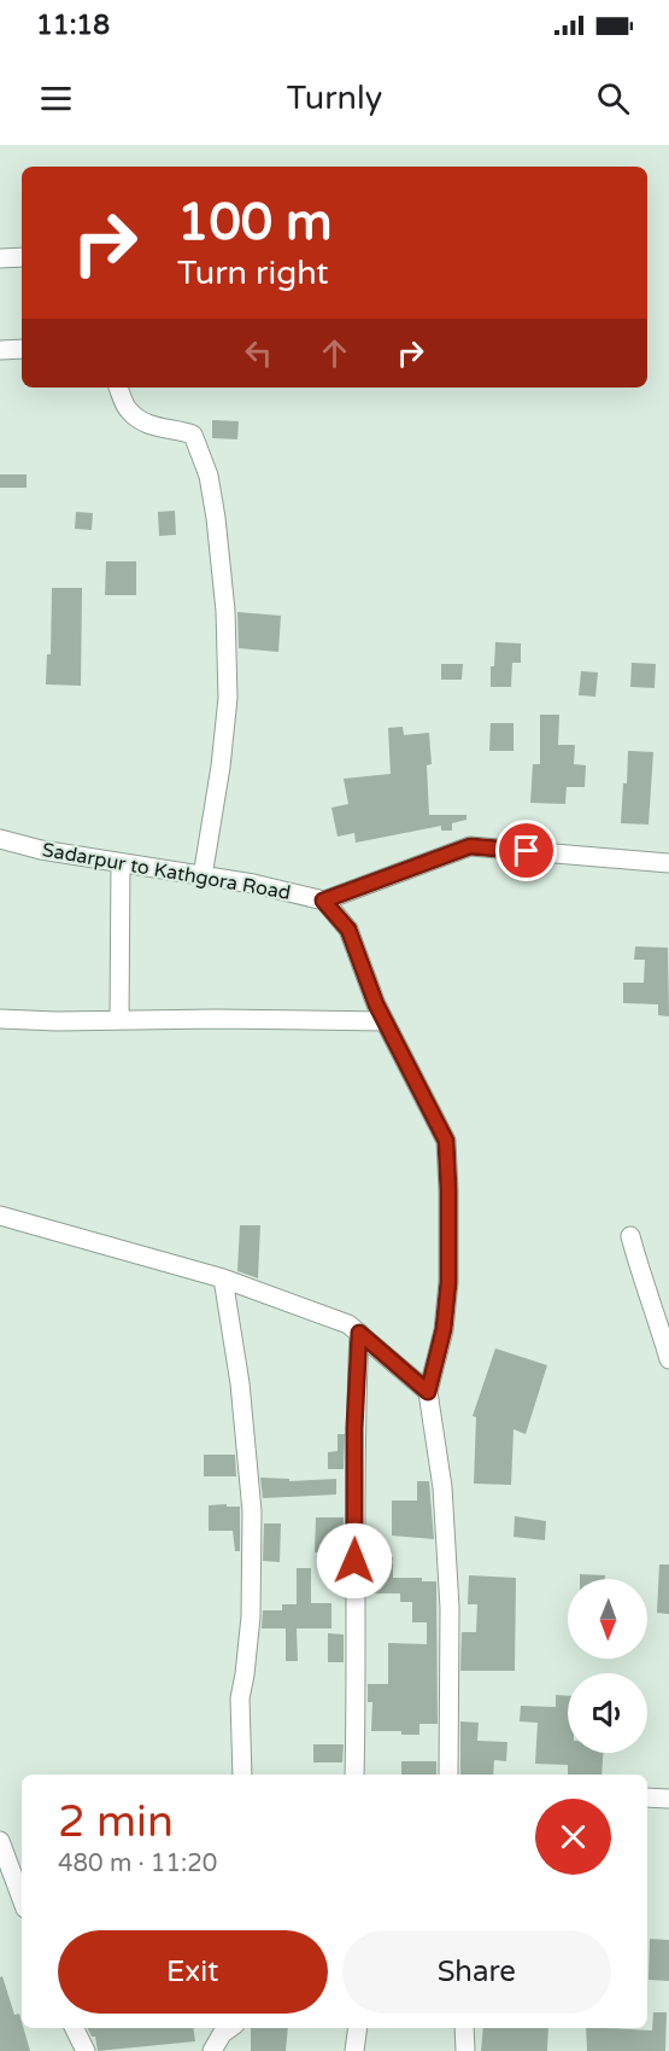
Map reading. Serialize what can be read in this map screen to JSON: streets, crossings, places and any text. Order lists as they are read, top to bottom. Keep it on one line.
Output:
{"streets":{"street":["Sadarpur to Kathgora Road"]},"north":"bottom","page":{"status":"11:18","header":"Turnly","turn":["100 m","Turn right"],"heading":["2 min","480 m · 11:20"],"buttons":["Exit","Share"]}}
